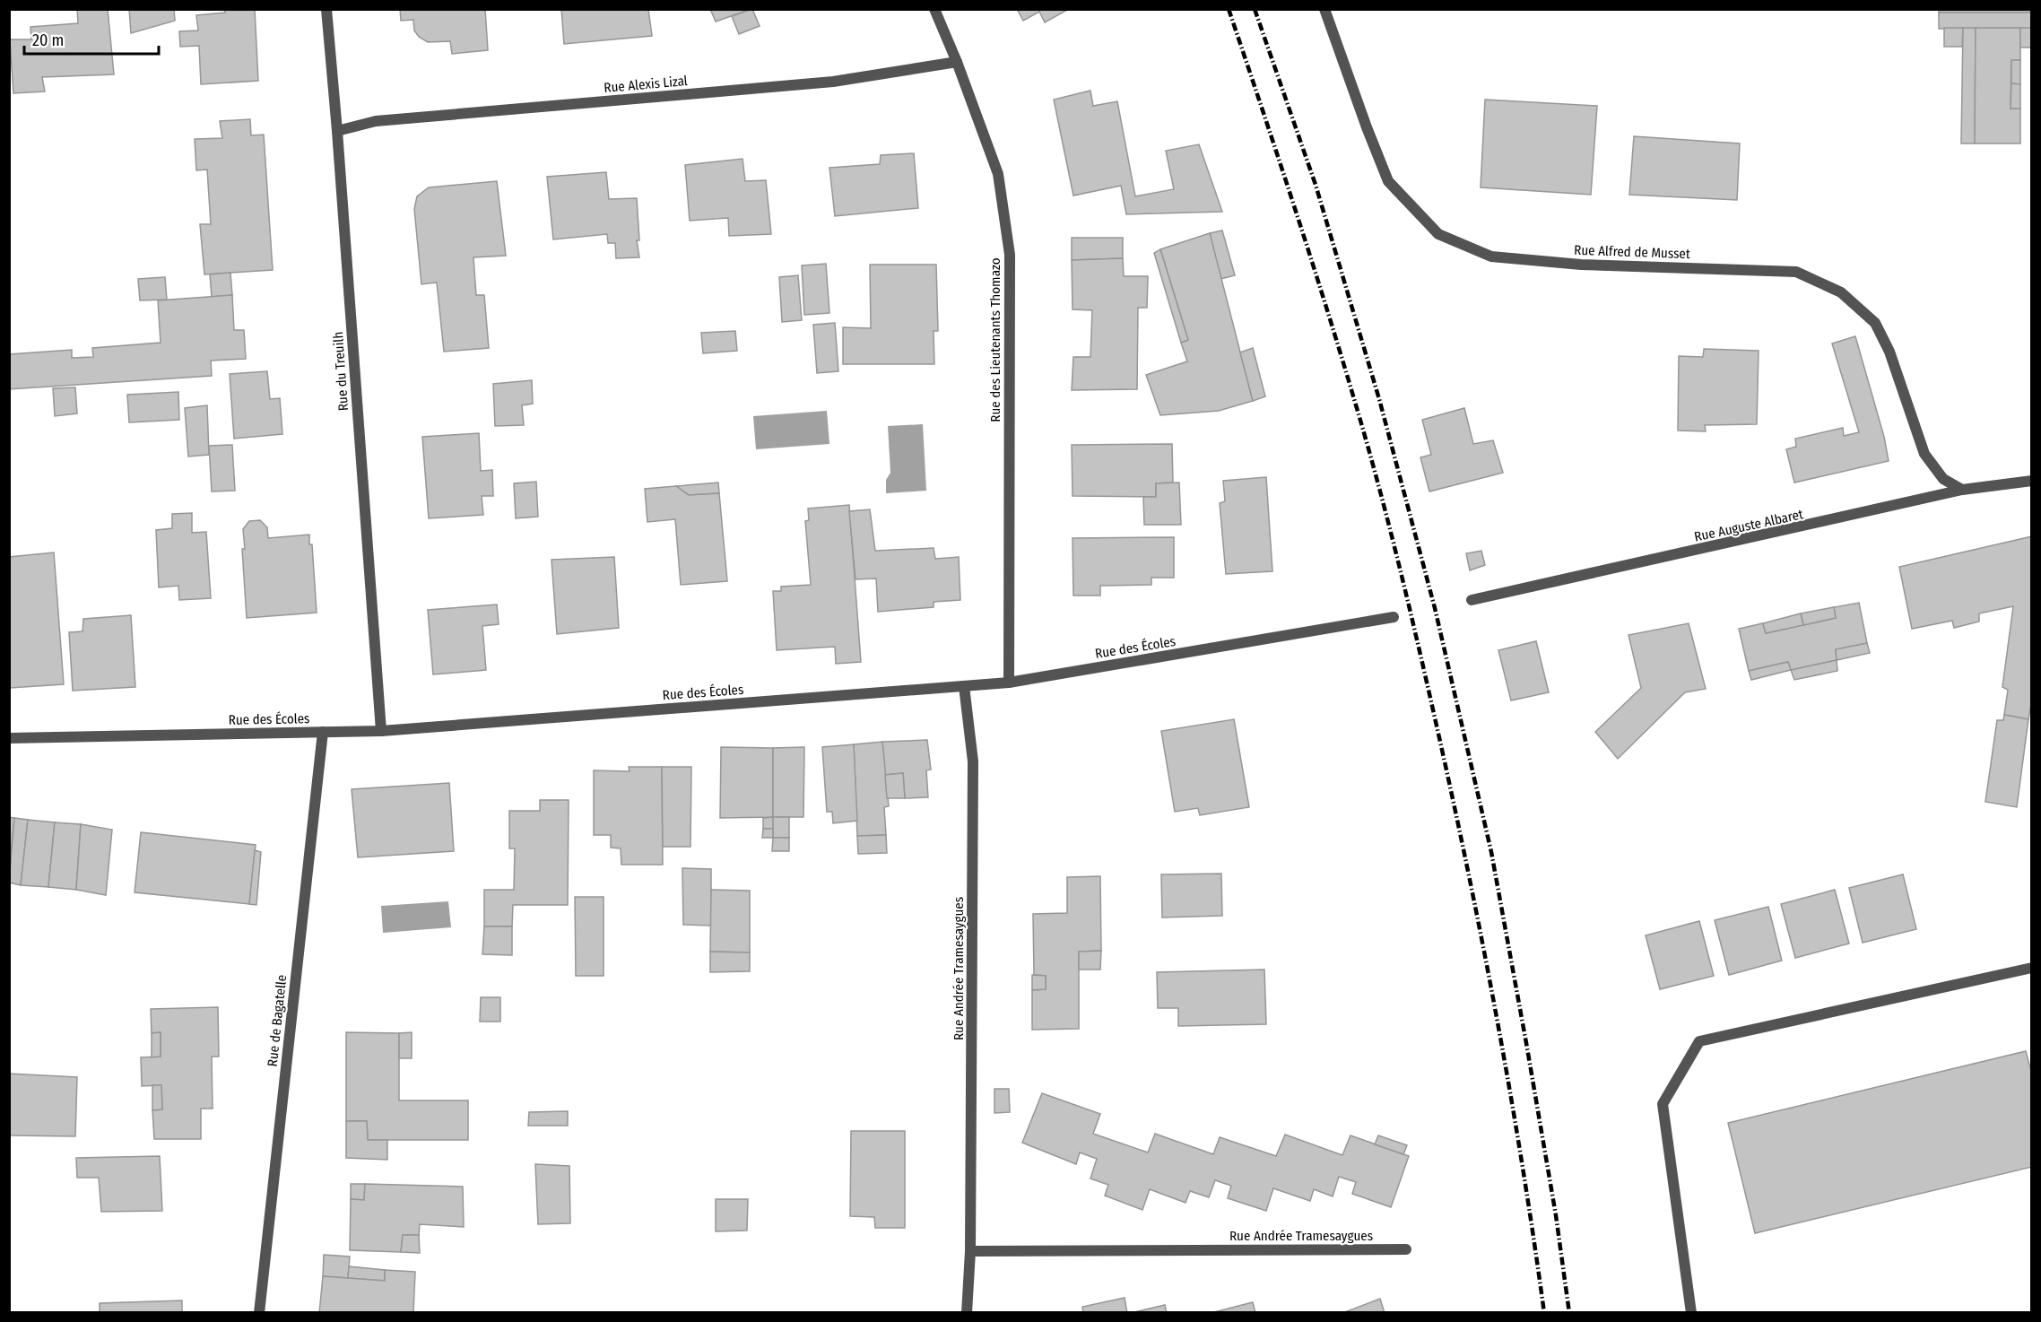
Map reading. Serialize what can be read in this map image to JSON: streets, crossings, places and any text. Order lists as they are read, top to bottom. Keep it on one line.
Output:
{"streets":{"street":["Rue Alexis Lizal","Rue Alfred de Musset","Rue des Lieutenants Thomazo","Rue du Treuilh","Rue Auguste Albaret","Rue des Écoles","Rue Andrée Tramesaygues","Rue de Bagatelle"]},"crossings":[["Rue Alexis Lizal","Rue des Lieutenants Thomazo"],["Rue Alexis Lizal","Rue du Treuilh"],["Rue Alfred de Musset","Rue Auguste Albaret"],["Rue des Lieutenants Thomazo","Rue des Écoles"],["Rue du Treuilh","Rue des Écoles"],["Rue des Écoles","Rue Andrée Tramesaygues"],["Rue des Écoles","Rue de Bagatelle"]],"scale_bar":"20 m"}
